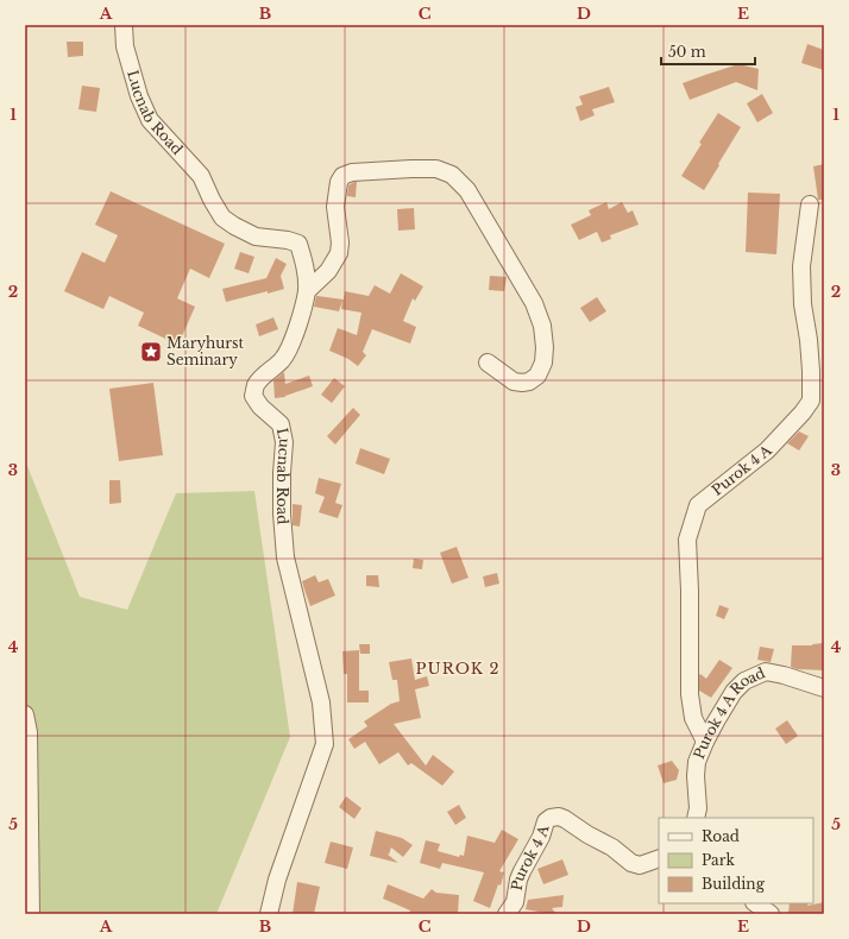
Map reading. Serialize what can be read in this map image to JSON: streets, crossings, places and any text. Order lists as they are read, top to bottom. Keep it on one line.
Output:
{"streets":{"street":["Lucnab Road","Purok 4 A","Purok 4 A Road"]},"crossings":[["Purok 4 A","Purok 4 A Road"]],"districts":["PUROK 2"],"places":{"place":["Maryhurst Seminary"]},"legend":["Road","Park","Building"],"scale_bar":"50 m","grid":{"columns":["A","B","C","D","E"],"rows":["1","2","3","4","5"]}}
